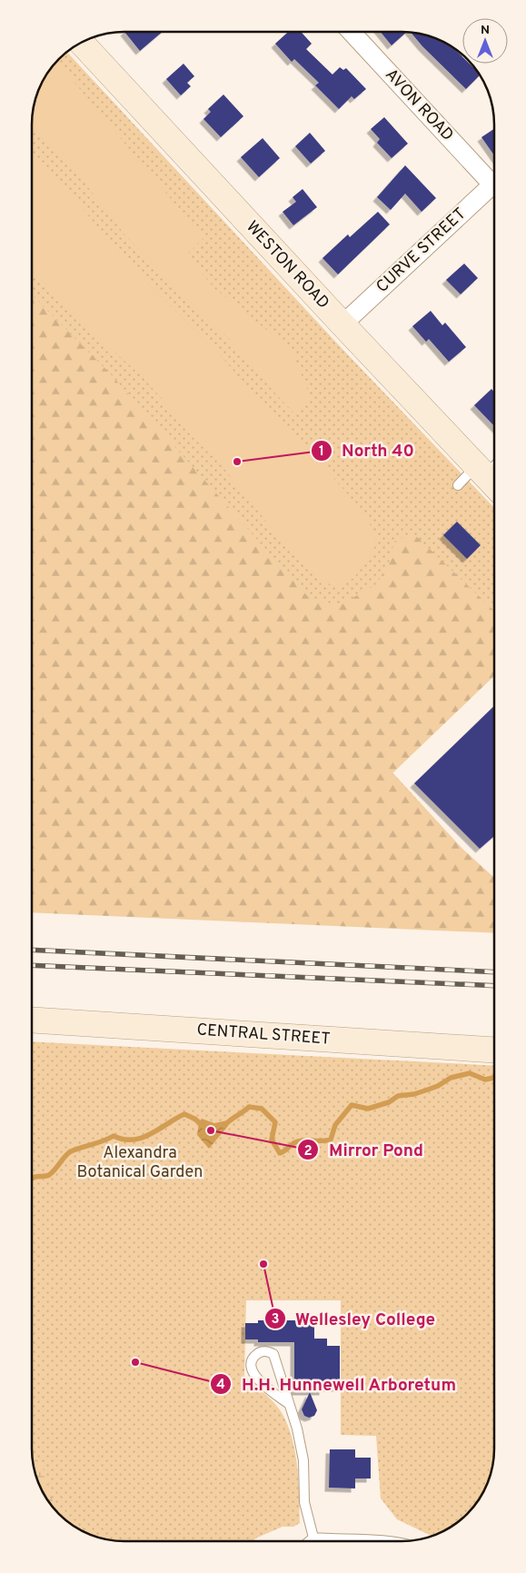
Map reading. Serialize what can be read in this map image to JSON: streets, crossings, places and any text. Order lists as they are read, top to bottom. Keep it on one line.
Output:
{"streets":{"main road":["WESTON ROAD","CENTRAL STREET"],"street":["AVON ROAD","CURVE STREET"]},"crossings":[["CURVE STREET","WESTON ROAD"]],"parks":["Alexandra Botanical Garden"],"places":["North 40","Mirror Pond","Wellesley College","H.H. Hunnewell Arboretum"],"north":"top"}
